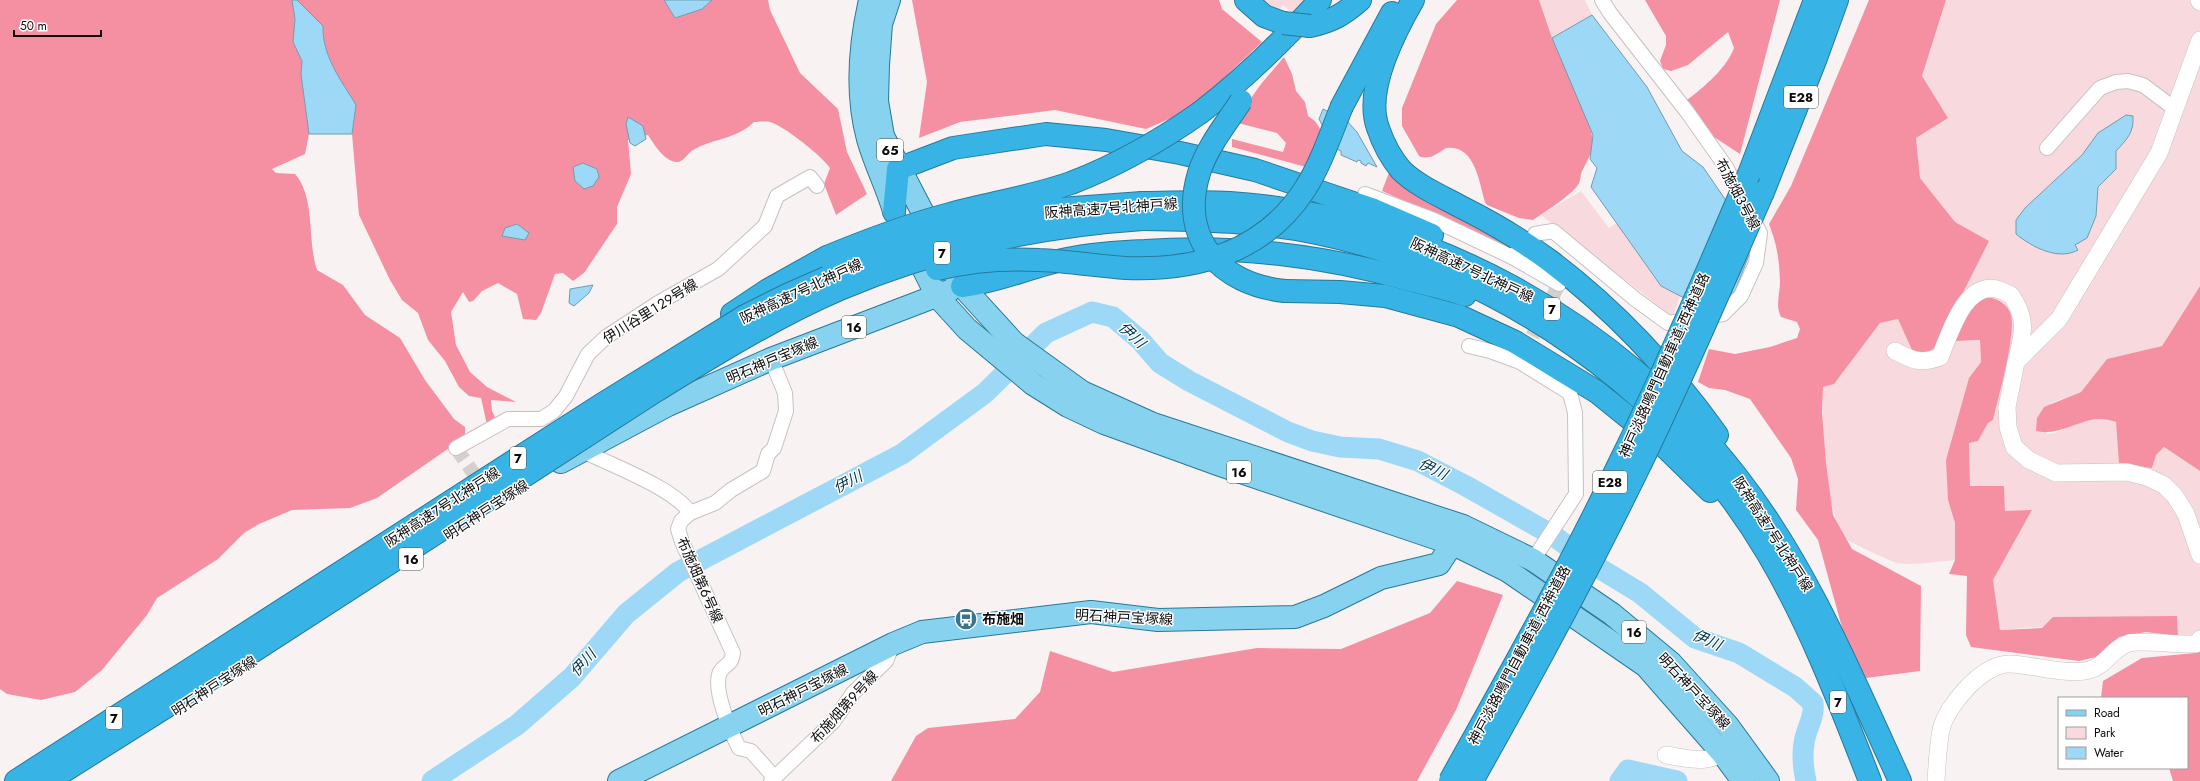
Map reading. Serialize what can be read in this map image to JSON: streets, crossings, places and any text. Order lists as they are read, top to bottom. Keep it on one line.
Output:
{"streets":{"highway":["E28","阪神高速7号北神戸線","7","神戸淡路鳴門自動車道;西神道路"],"main road":["65","16","明石神戸宝塚線"],"street":["布施畑３号線","伊川谷里１２９号線","布施畑第６号線","布施畑第９号線"]},"crossings":[["65","明石神戸宝塚線"],["明石神戸宝塚線","布施畑第６号線"],["明石神戸宝塚線","布施畑第９号線"]],"water":["伊川"],"places":{"bus stop":["布施畑"]},"legend":["Road","Park","Water"],"scale_bar":"50 m"}
